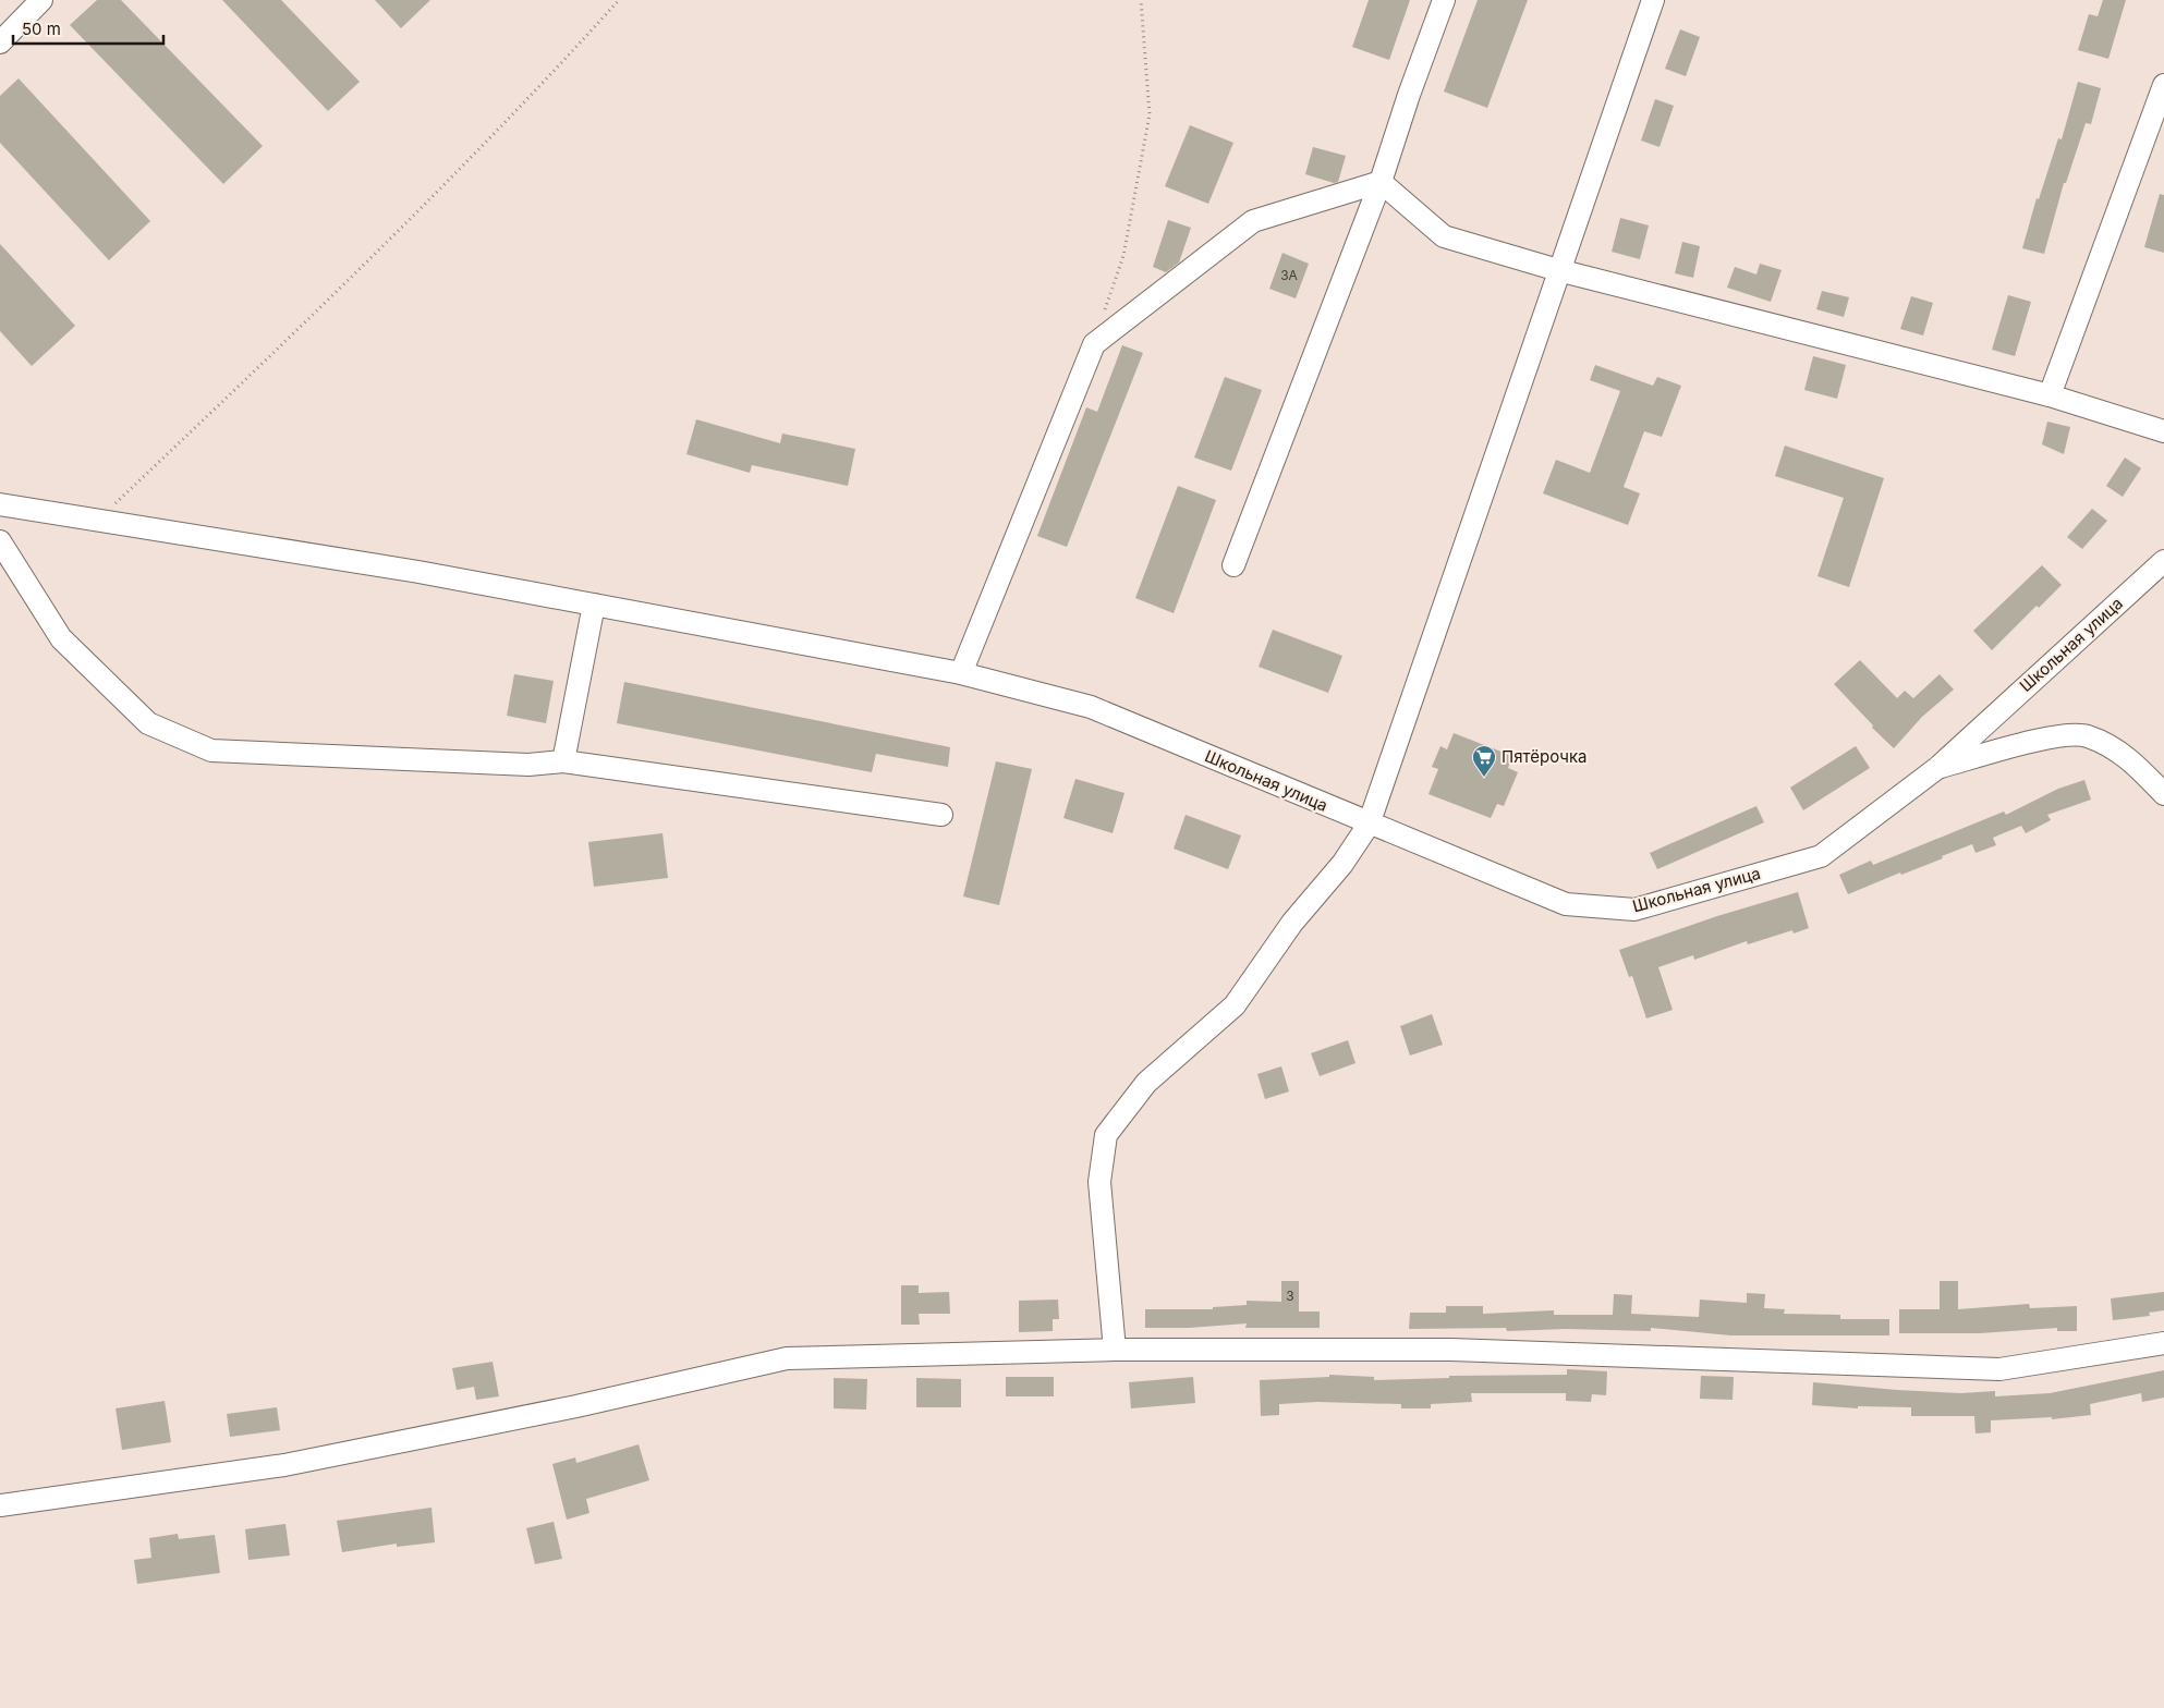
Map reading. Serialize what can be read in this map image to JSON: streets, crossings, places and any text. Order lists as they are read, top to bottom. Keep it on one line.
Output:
{"streets":{"street":["Школьная улица"]},"places":{"supermarket":["Пятёрочка"]},"house_numbers":["3А","3"],"scale_bar":"50 m"}
